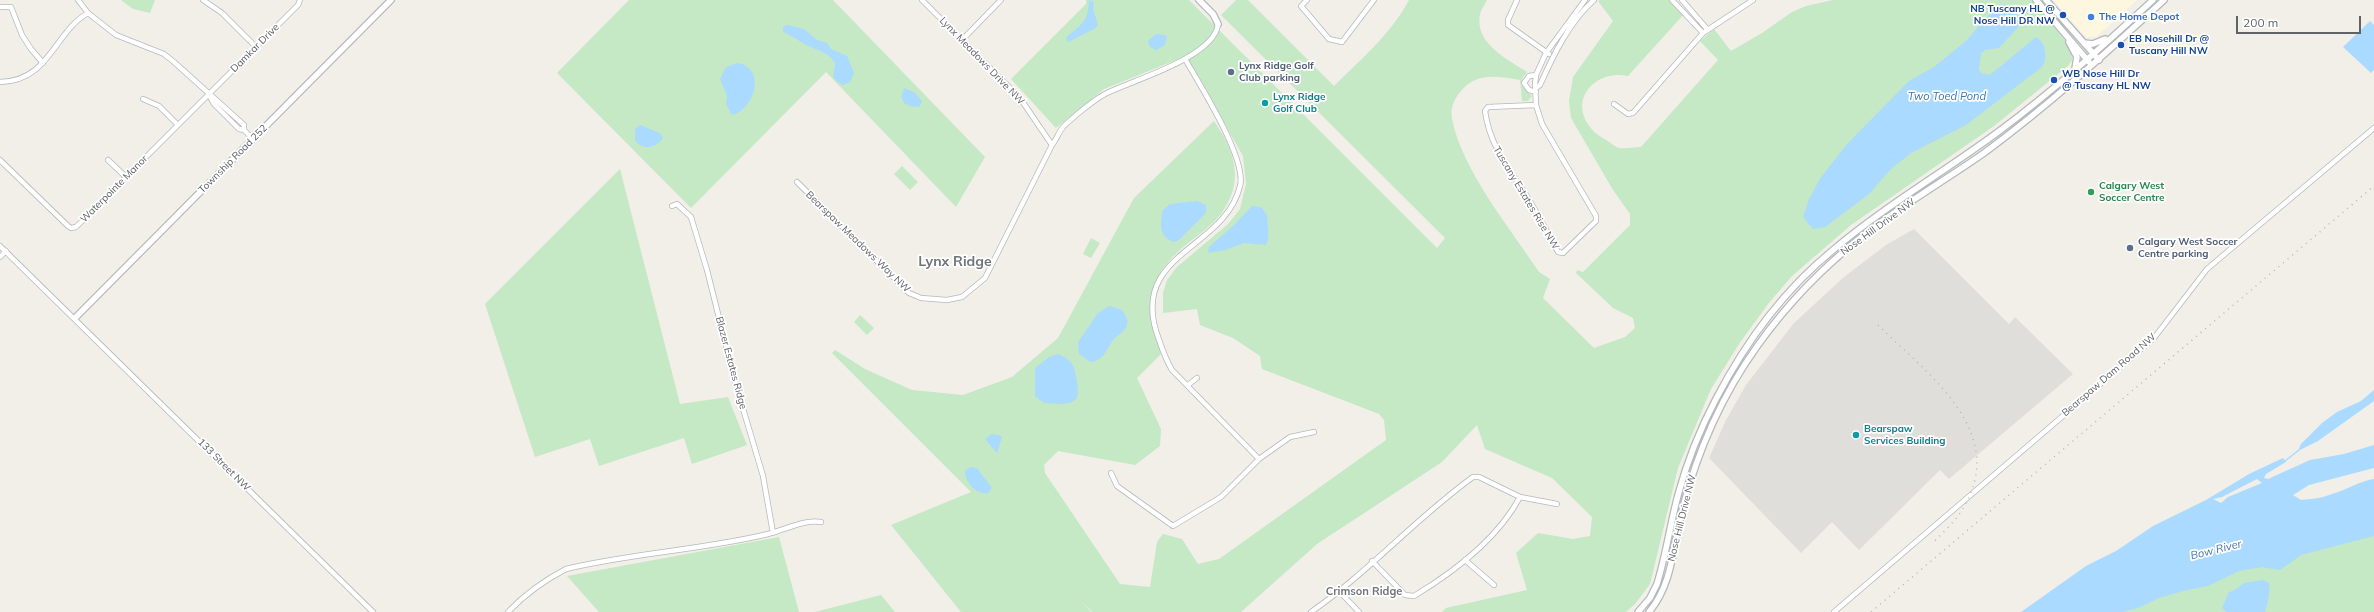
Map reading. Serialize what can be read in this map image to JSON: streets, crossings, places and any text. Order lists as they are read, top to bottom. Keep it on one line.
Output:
{"streets":{"street":["Damkar Drive","Lynx Meadows Drive NW","Township Road 252","Waterpointe Manor","Tuscany Estates Rise NW","Nose Hill Drive NW","Bearspaw Meadows Way NW","Blazer Estates Ridge","Bearspaw Dam Road NW","133 Street NW"]},"crossings":[["Damkar Drive","Waterpointe Manor"],["Lynx Meadows Drive NW","Bearspaw Meadows Way NW"],["Township Road 252","133 Street NW"]],"districts":["Lynx Ridge","Crimson Ridge"],"water":["Two Toed Pond","Bow River"],"places":["NB Tuscany HL @ Nose Hill DR NW","The Home Depot","EB Nosehill Dr @ Tuscany Hill NW","Lynx Ridge Golf Club parking","WB Nose Hill Dr @ Tuscany HL NW","Lynx Ridge Golf Club","Calgary West Soccer Centre","Calgary West Soccer Centre parking","Bearspaw Services Building"],"scale_bar":"200 m"}
